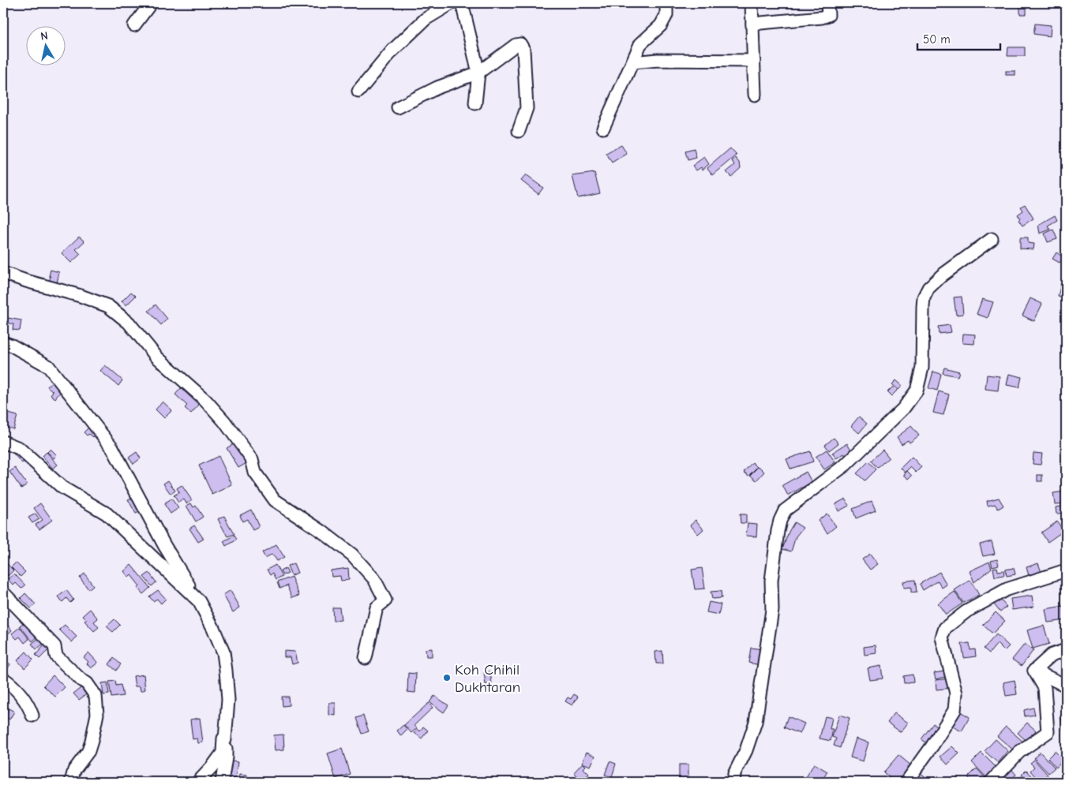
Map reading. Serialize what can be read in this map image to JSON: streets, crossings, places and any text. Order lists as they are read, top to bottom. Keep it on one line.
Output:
{"places":["Koh Chihil Dukhtaran"],"scale_bar":"50 m","north":"top"}
